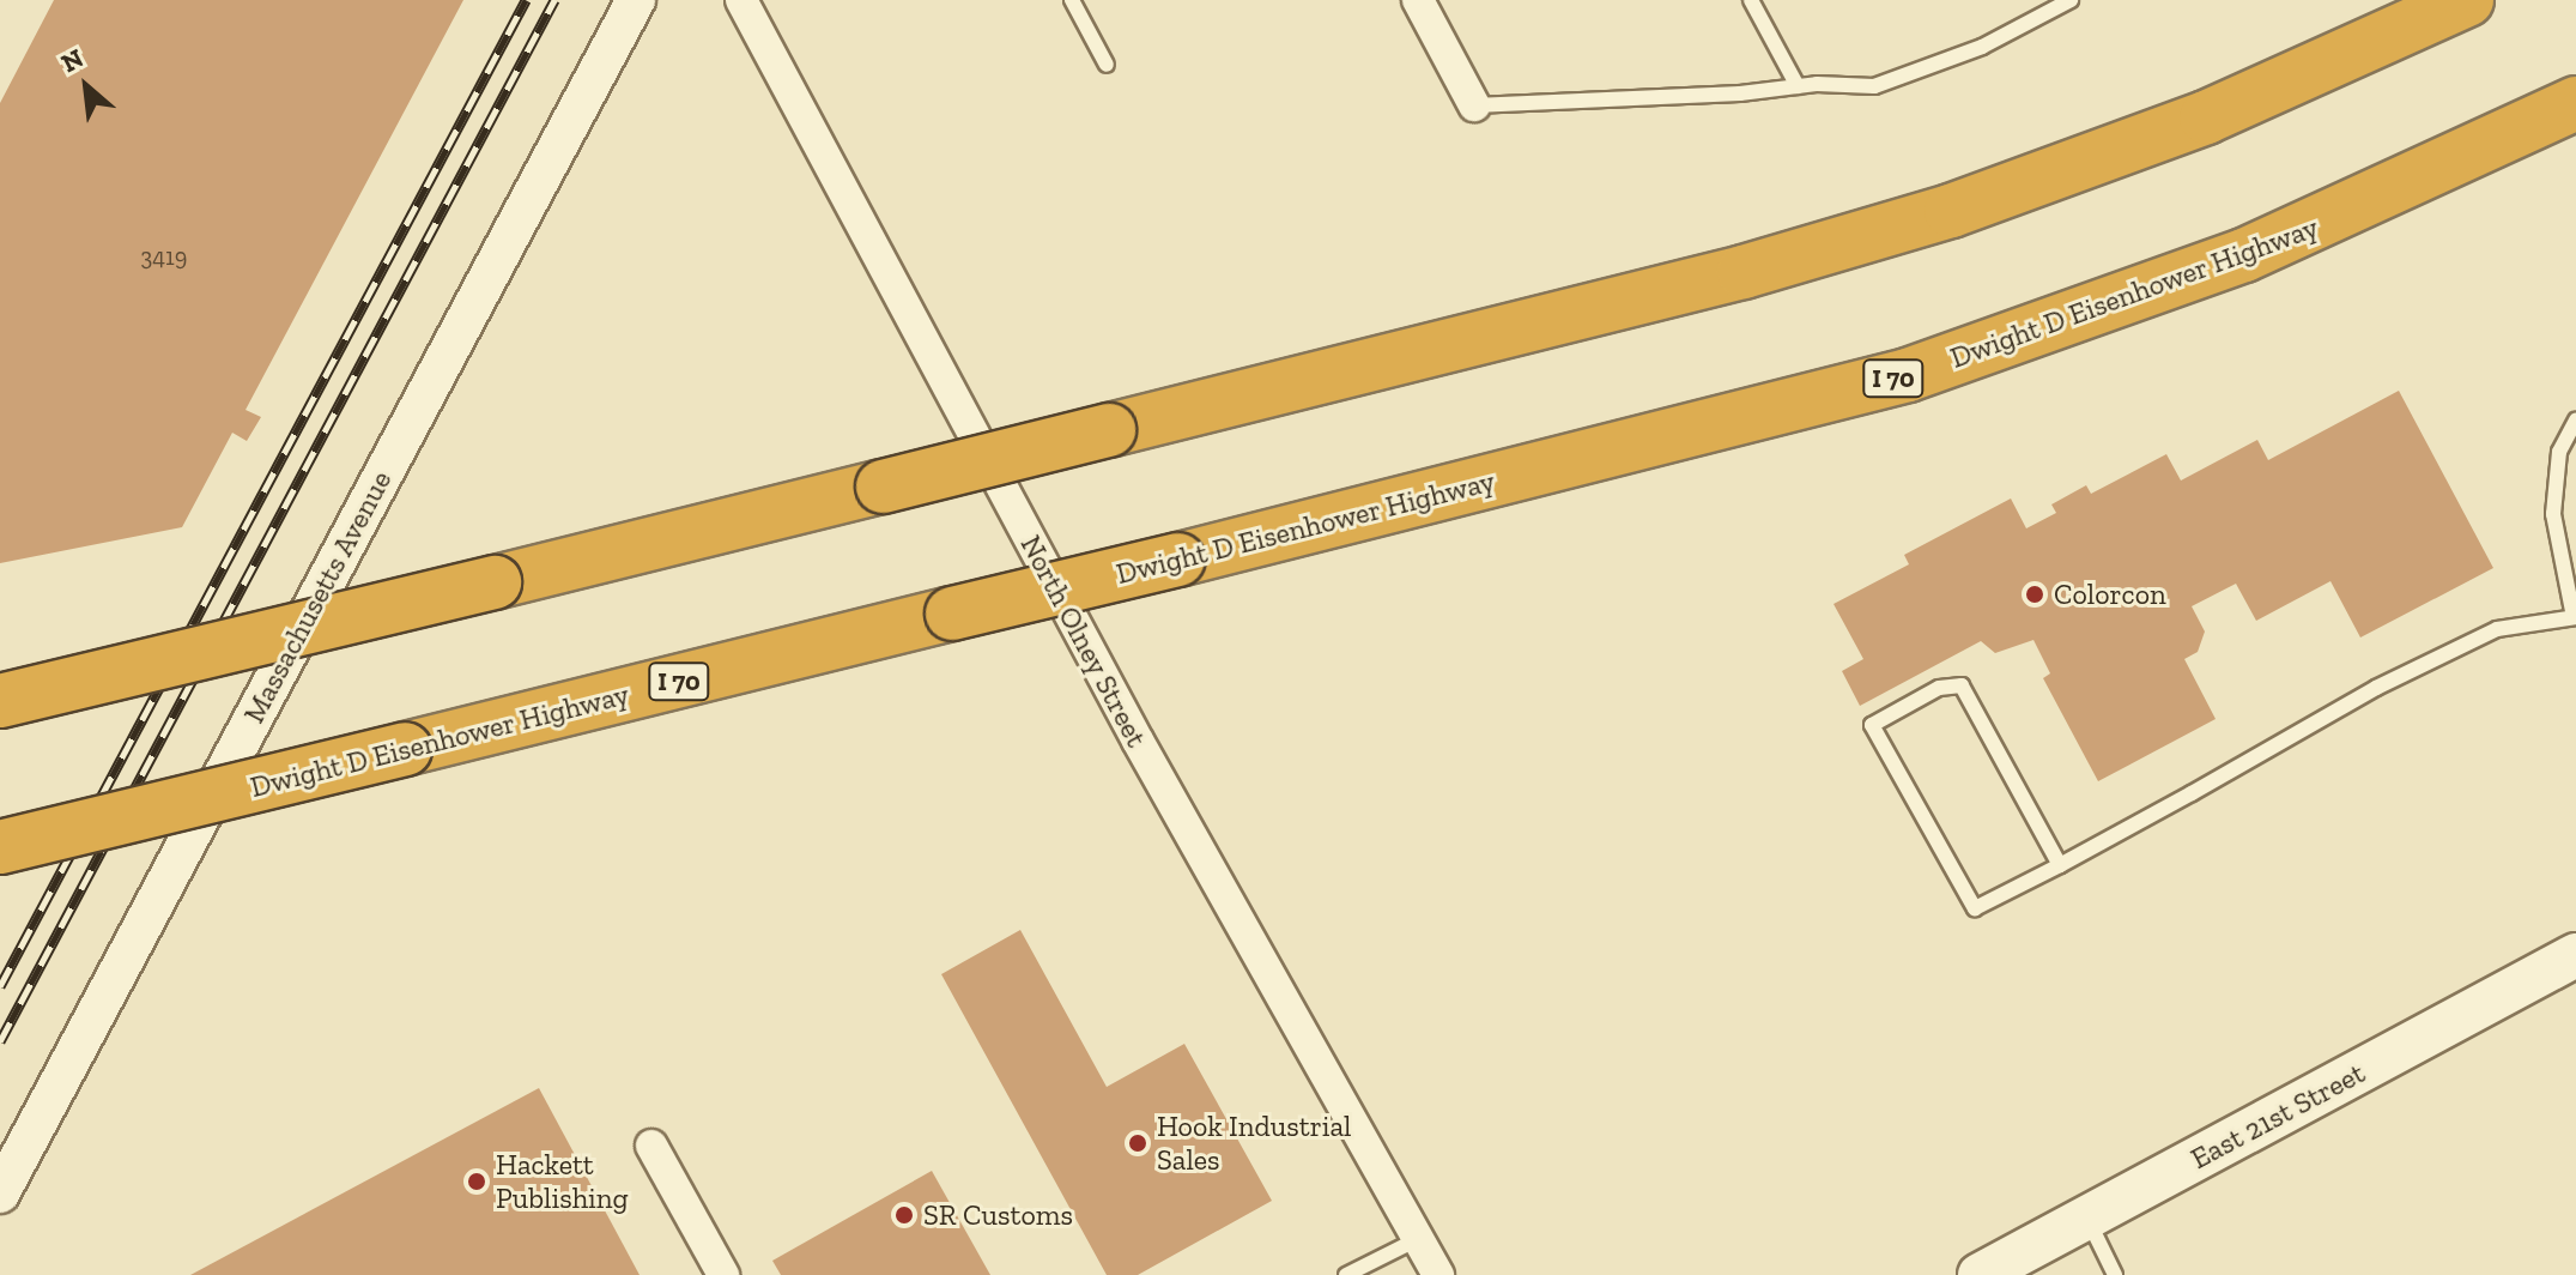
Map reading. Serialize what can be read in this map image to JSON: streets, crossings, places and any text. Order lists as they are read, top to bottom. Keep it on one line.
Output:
{"streets":{"highway":["Dwight D Eisenhower Highway","I 70"],"main road":["East 21st Street"],"street":["Massachusetts Avenue","North Olney Street"]},"places":["Colorcon","Hook Industrial Sales","Hackett Publishing","SR Customs"],"house_numbers":["3419"],"north":"top left"}
